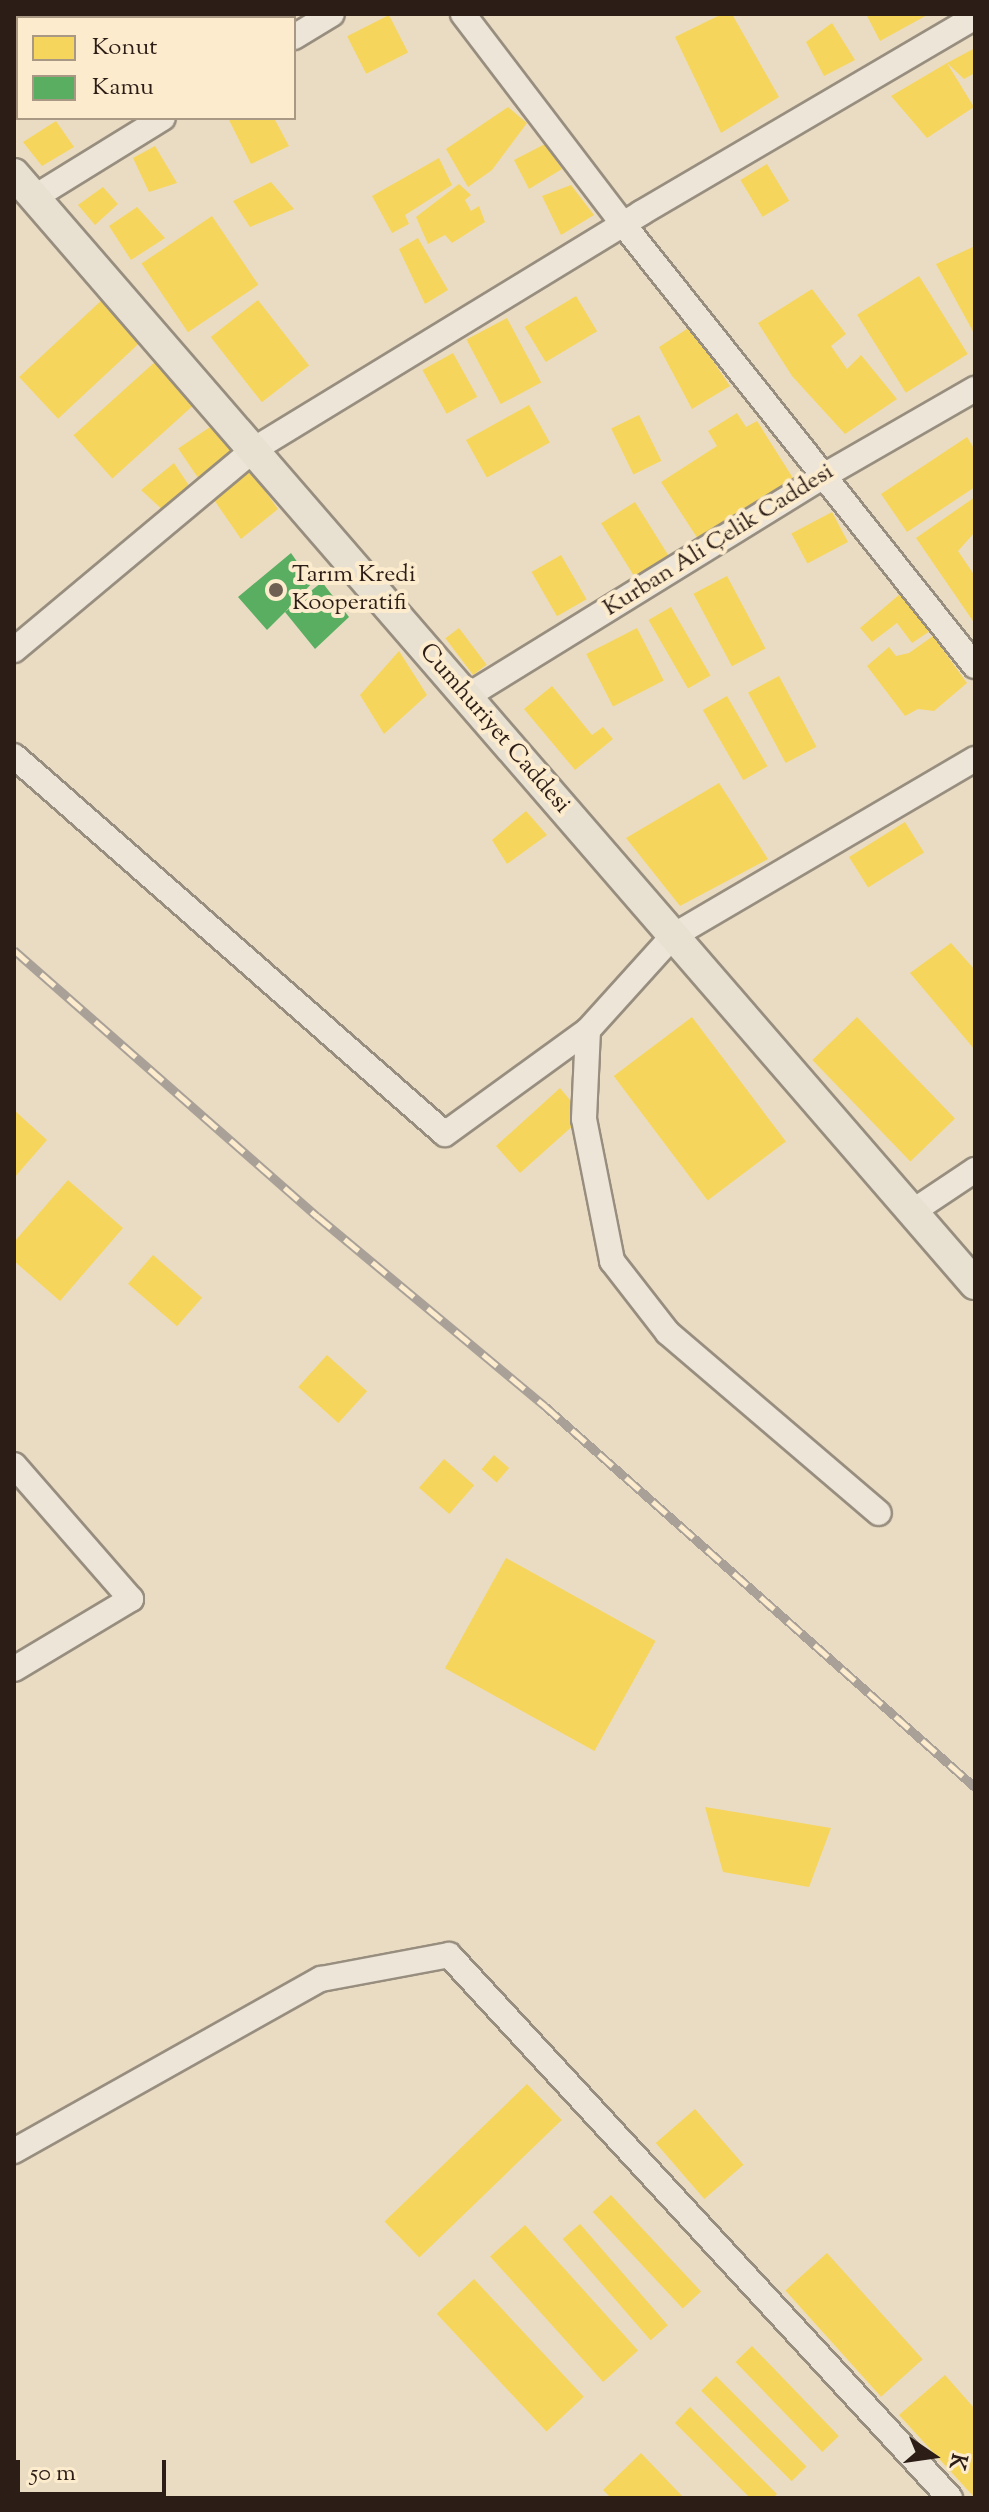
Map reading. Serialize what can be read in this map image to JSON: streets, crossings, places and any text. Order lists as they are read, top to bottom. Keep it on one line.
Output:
{"streets":{"main road":["Cumhuriyet Caddesi"],"street":["Kurban Ali Çelik Caddesi"]},"crossings":[["Kurban Ali Çelik Caddesi","Cumhuriyet Caddesi"]],"places":["Tarım Kredi Kooperatifi"],"legend":["Konut","Kamu"],"scale_bar":"50 m","north":"right"}
